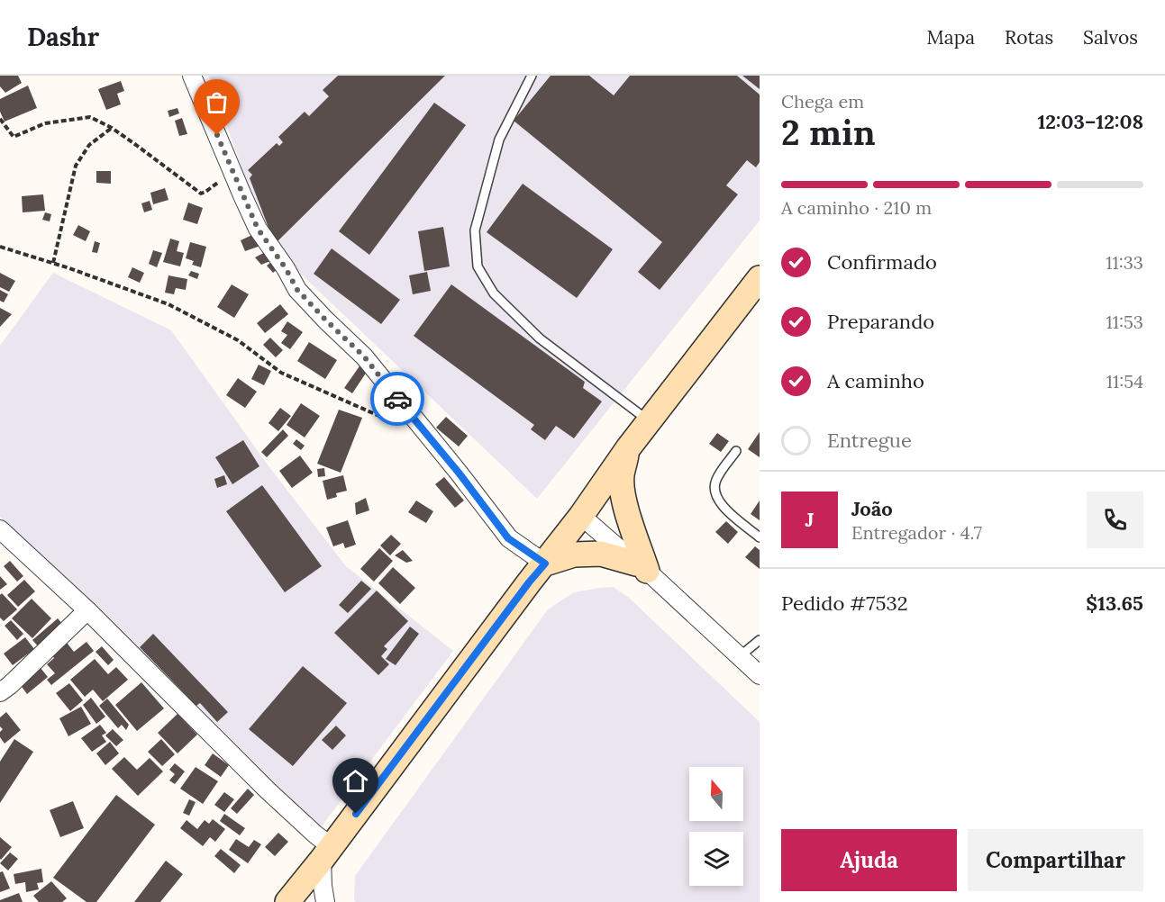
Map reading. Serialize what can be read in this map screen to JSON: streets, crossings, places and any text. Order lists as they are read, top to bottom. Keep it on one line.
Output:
{"north":"top","page":{"header":"Dashr","nav":["Mapa","Rotas","Salvos"],"heading":["2 min","Chega em","12:03–12:08"],"panel":["João","Entregador · 4.7","Pedido #7532","$13.65"],"bar":"A caminho · 210 m","list":[["Confirmado","11:33"],["Preparando","11:53"],["A caminho","11:54"],"Entregue"],"round":"J","buttons":["Ajuda","Compartilhar"]}}
